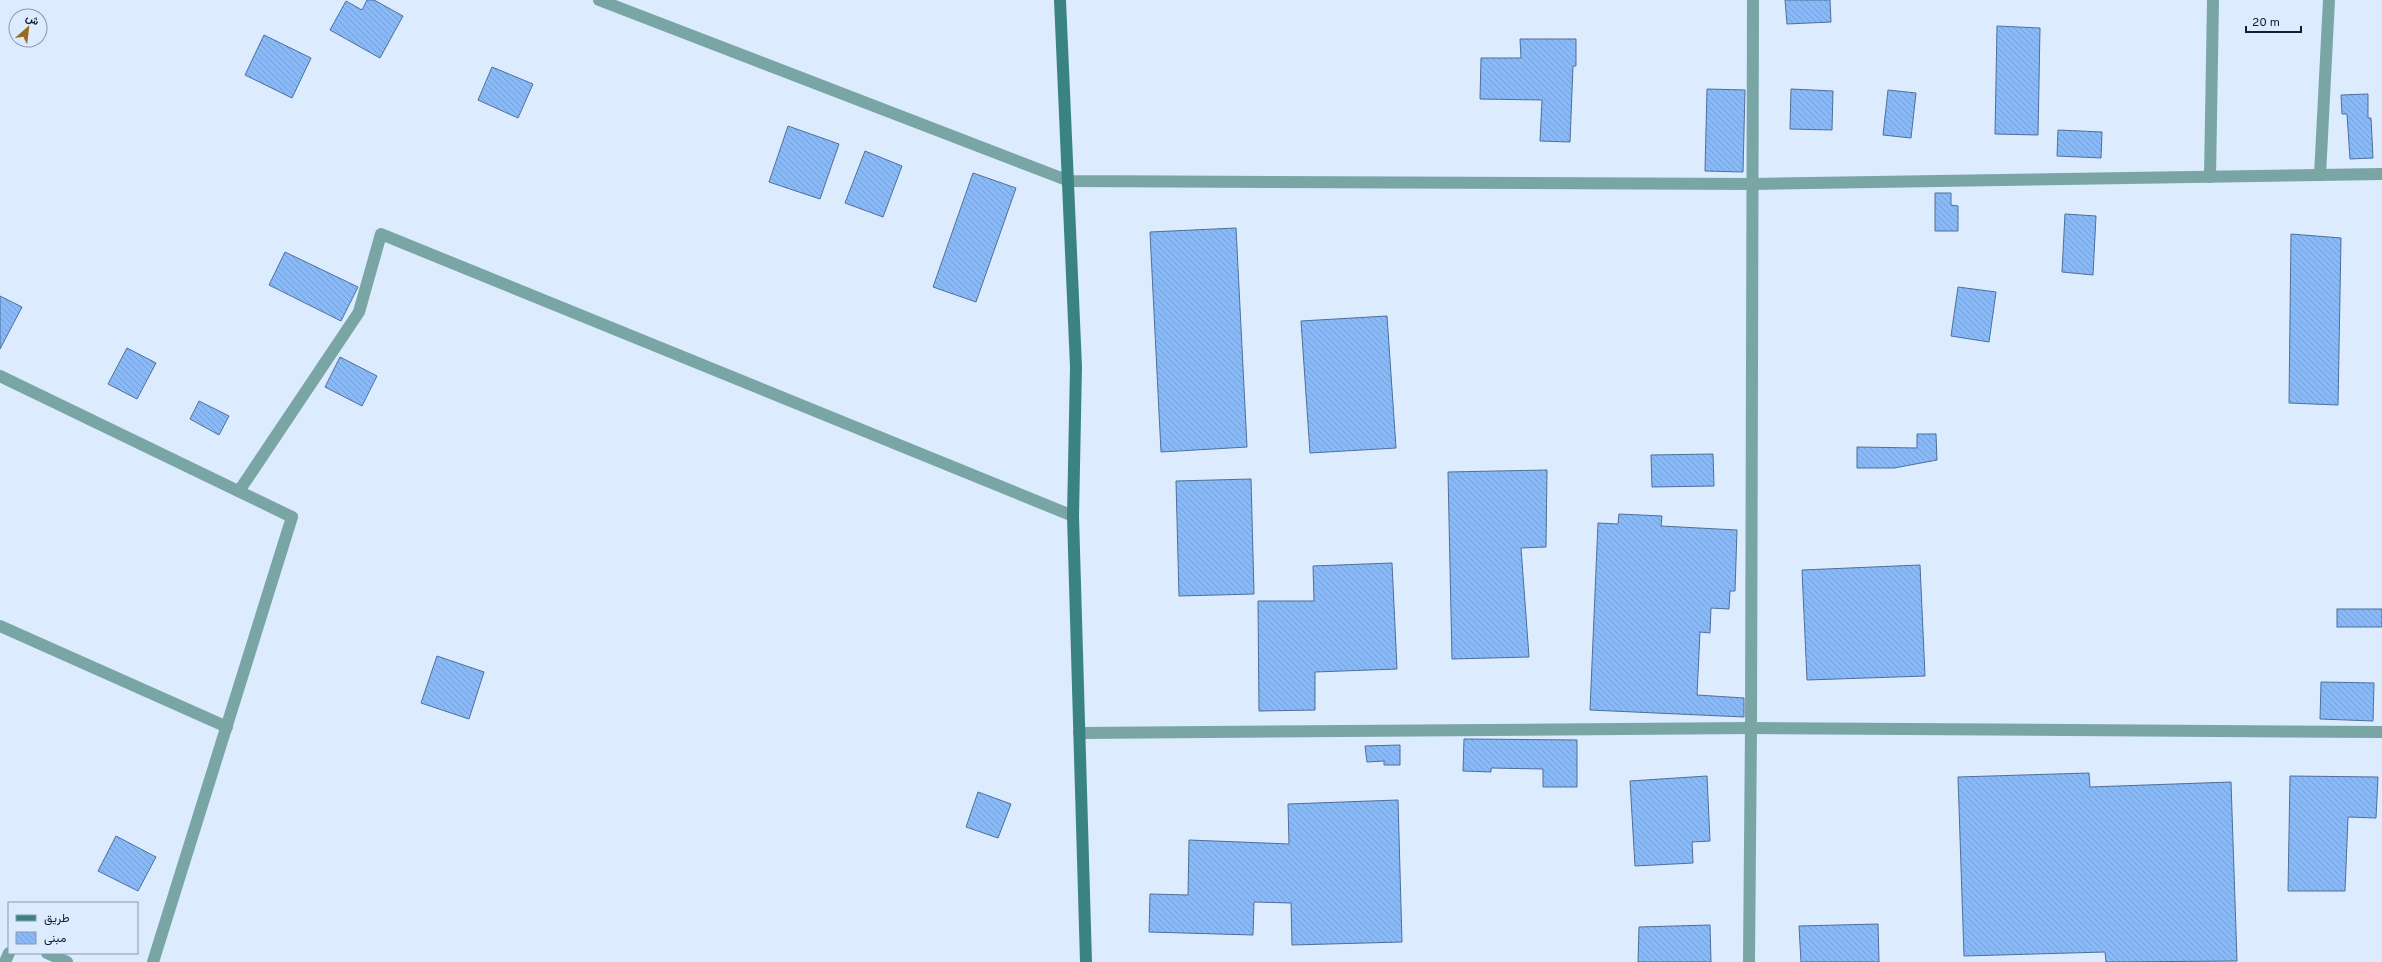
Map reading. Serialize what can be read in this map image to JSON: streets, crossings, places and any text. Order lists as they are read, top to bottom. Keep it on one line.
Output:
{"legend":["طريق","مبنى"],"scale_bar":"20 m","north":"top right"}
